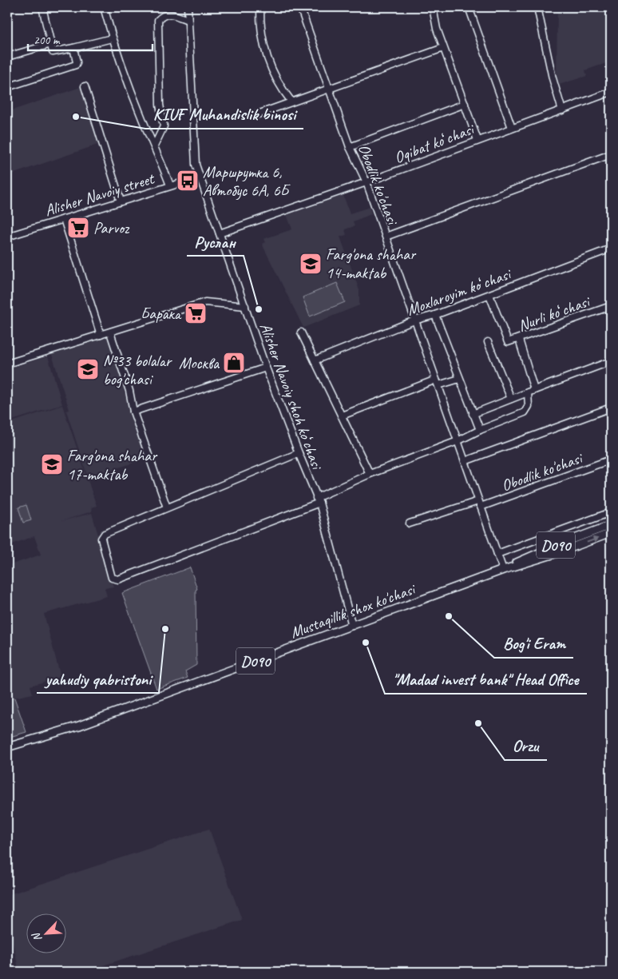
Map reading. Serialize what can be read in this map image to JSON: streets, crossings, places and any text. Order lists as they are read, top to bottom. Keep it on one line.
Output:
{"streets":{"main road":["D090","Mustaqillik shox ko'chasi"],"street":["Oqibat koʻchasi","Obodlik ko'chasi","Alisher Navoiy street","Moxlaroyim koʻchasi","Nurli koʻchasi","Alisher Navoiy shoh koʻchasi"]},"crossings":[["Oqibat koʻchasi","Obodlik ko'chasi"],["Oqibat koʻchasi","Alisher Navoiy shoh koʻchasi"],["Obodlik ko'chasi","Moxlaroyim koʻchasi"],["Obodlik ko'chasi","Mustaqillik shox ko'chasi"],["Alisher Navoiy street","Alisher Navoiy shoh koʻchasi"],["Moxlaroyim koʻchasi","Nurli koʻchasi"],["Alisher Navoiy shoh koʻchasi","Mustaqillik shox ko'chasi"]],"places":{"other":["KIUF Muhandislik binosi","Руслан","Bog'i Eram","yahudiy qabristoni","\"Madad invest bank\" Head Office","Orzu"],"bus stop":["Маршрутка 6, Автобус 6А, 6Б"],"supermarket":["Parvoz","Барака"],"school or university":["Farg'ona shahar 14-maktab","№33 bolalar bog'chasi","Farg'ona shahar 17-maktab"],"shop":["Москва"]},"scale_bar":"200 m","north":"bottom left"}
